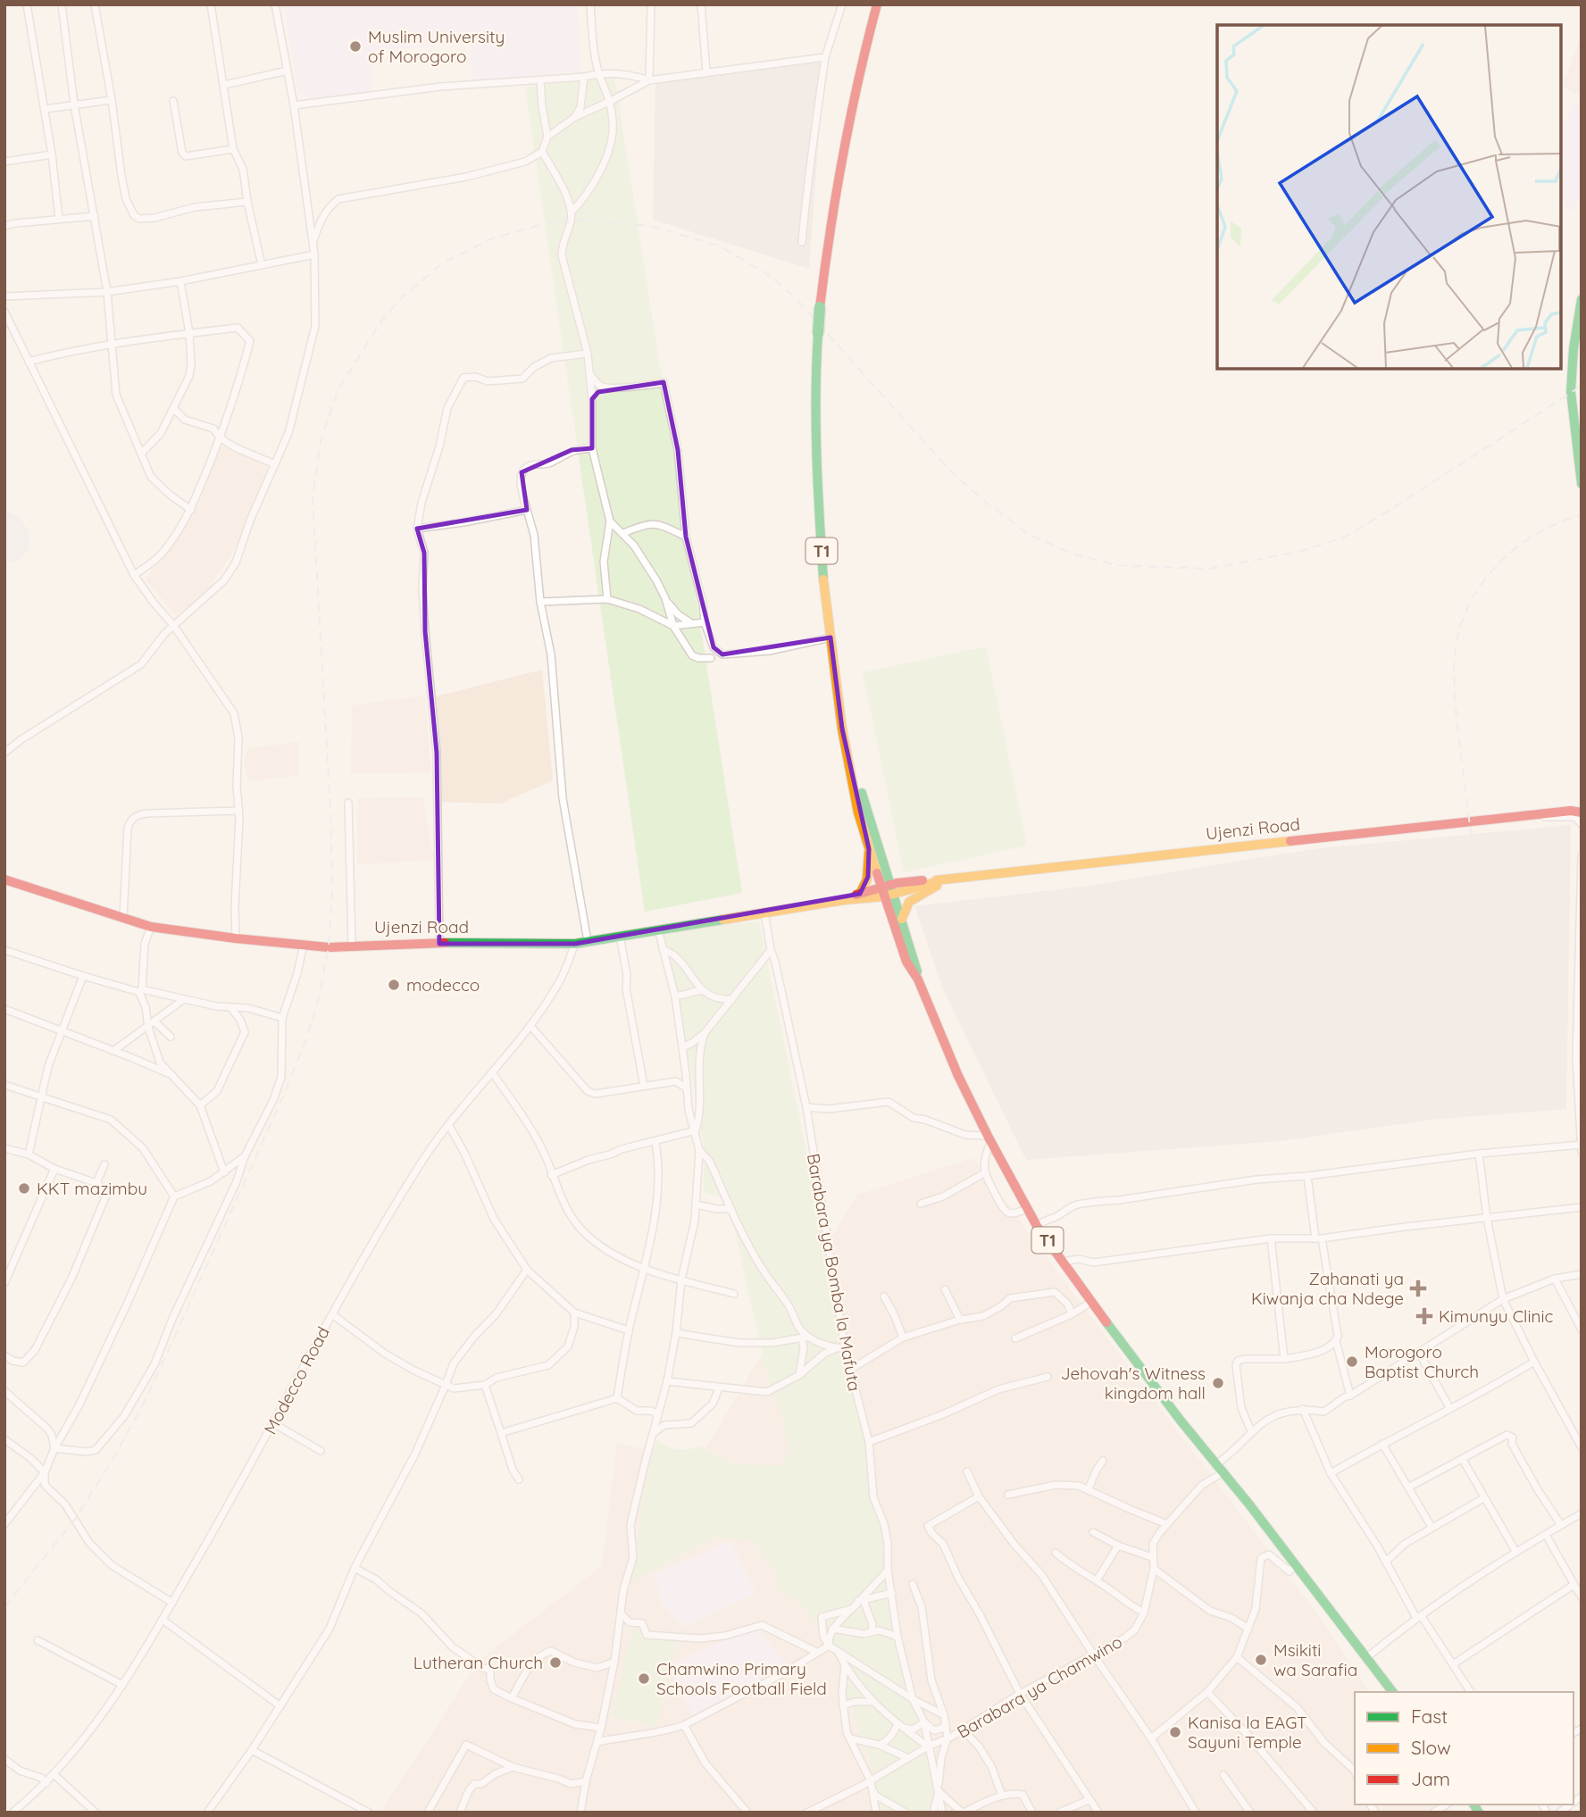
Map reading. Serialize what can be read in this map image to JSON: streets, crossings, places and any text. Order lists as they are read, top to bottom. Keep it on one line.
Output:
{"streets":{"main road":["T1","Ujenzi Road"],"street":["Barabara ya Bomba la Mafuta","Modecco Road","Barabara ya Chamwino"]},"crossings":[["T1","Ujenzi Road"],["Ujenzi Road","Barabara ya Bomba la Mafuta"],["Ujenzi Road","Modecco Road"],["Barabara ya Bomba la Mafuta","Barabara ya Chamwino"]],"places":{"other":["Muslim University of Morogoro","modecco","KKT mazimbu","Morogoro Baptist Church","Jehovah's Witness kingdom hall","Msikiti wa Sarafia","Lutheran Church","Chamwino Primary Schools Football Field","Kanisa la EAGT Sayuni Temple"],"health":["Zahanati ya Kiwanja cha Ndege","Kimunyu Clinic"]},"legend":["Fast","Slow","Jam"]}
